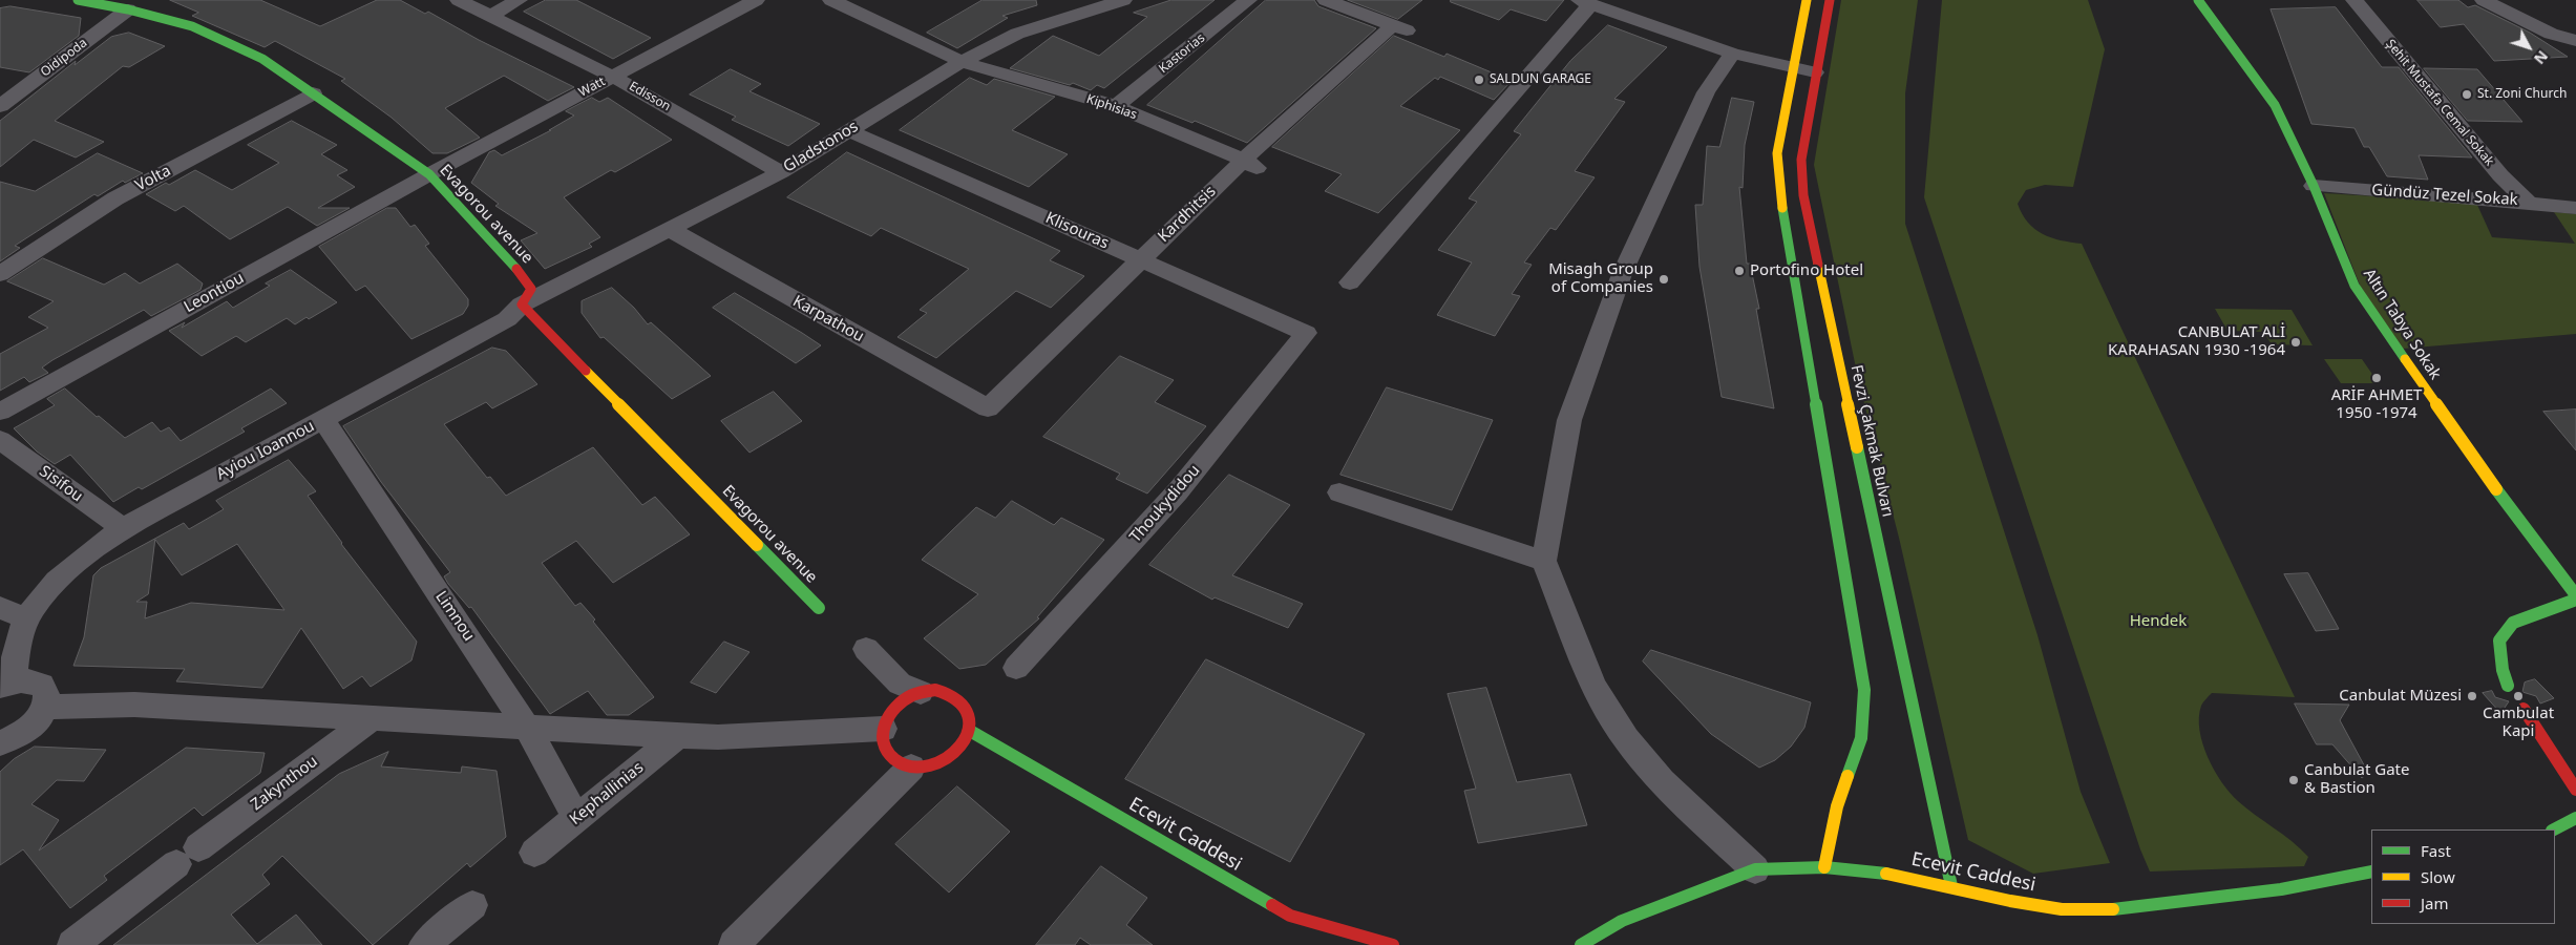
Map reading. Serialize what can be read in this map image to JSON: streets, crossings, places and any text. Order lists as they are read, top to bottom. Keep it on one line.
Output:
{"streets":{"street":["Kastorias","Oidipoda","Watt","Edisson","Şehit Mustafa Cemal Sokak","Kiphisias","Gladstonos","Volta","Gündüz Tezel Sokak","Evagorou avenue","Kardhitsis","Klisouras","Leontiou","Karpathou","Altın Tabya Sokak","Fevzi Çakmak Bulvarı","Ayiou Ioannou","Sisifou","Thoukydidou","Limnou","Zakynthou","Kephallinias","Ecevit Caddesi"]},"crossings":[["Kastorias","Kiphisias"],["Oidipoda","Evagorou avenue"],["Watt","Edisson"],["Watt","Evagorou avenue"],["Watt","Leontiou"],["Edisson","Gladstonos"],["Şehit Mustafa Cemal Sokak","Gündüz Tezel Sokak"],["Kiphisias","Gladstonos"],["Kiphisias","Kardhitsis"],["Gladstonos","Evagorou avenue"],["Gladstonos","Klisouras"],["Gladstonos","Karpathou"],["Gladstonos","Ayiou Ioannou"],["Volta","Evagorou avenue"],["Gündüz Tezel Sokak","Altın Tabya Sokak"],["Evagorou avenue","Leontiou"],["Evagorou avenue","Ayiou Ioannou"],["Kardhitsis","Klisouras"],["Kardhitsis","Karpathou"],["Klisouras","Thoukydidou"],["Fevzi Çakmak Bulvarı","Ecevit Caddesi"],["Ayiou Ioannou","Sisifou"],["Ayiou Ioannou","Limnou"],["Limnou","Kephallinias"]],"parks":["Hendek"],"places":["SALDUN GARAGE","St. Zoni Church","Portofino Hotel","Misagh Group of Companies","CANBULAT ALİ KARAHASAN 1930 -1964","ARİF AHMET 1950 -1974","Canbulat Müzesi","Cambulat Kapi","Canbulat Gate & Bastion"],"legend":["Fast","Slow","Jam"],"north":"bottom right"}
